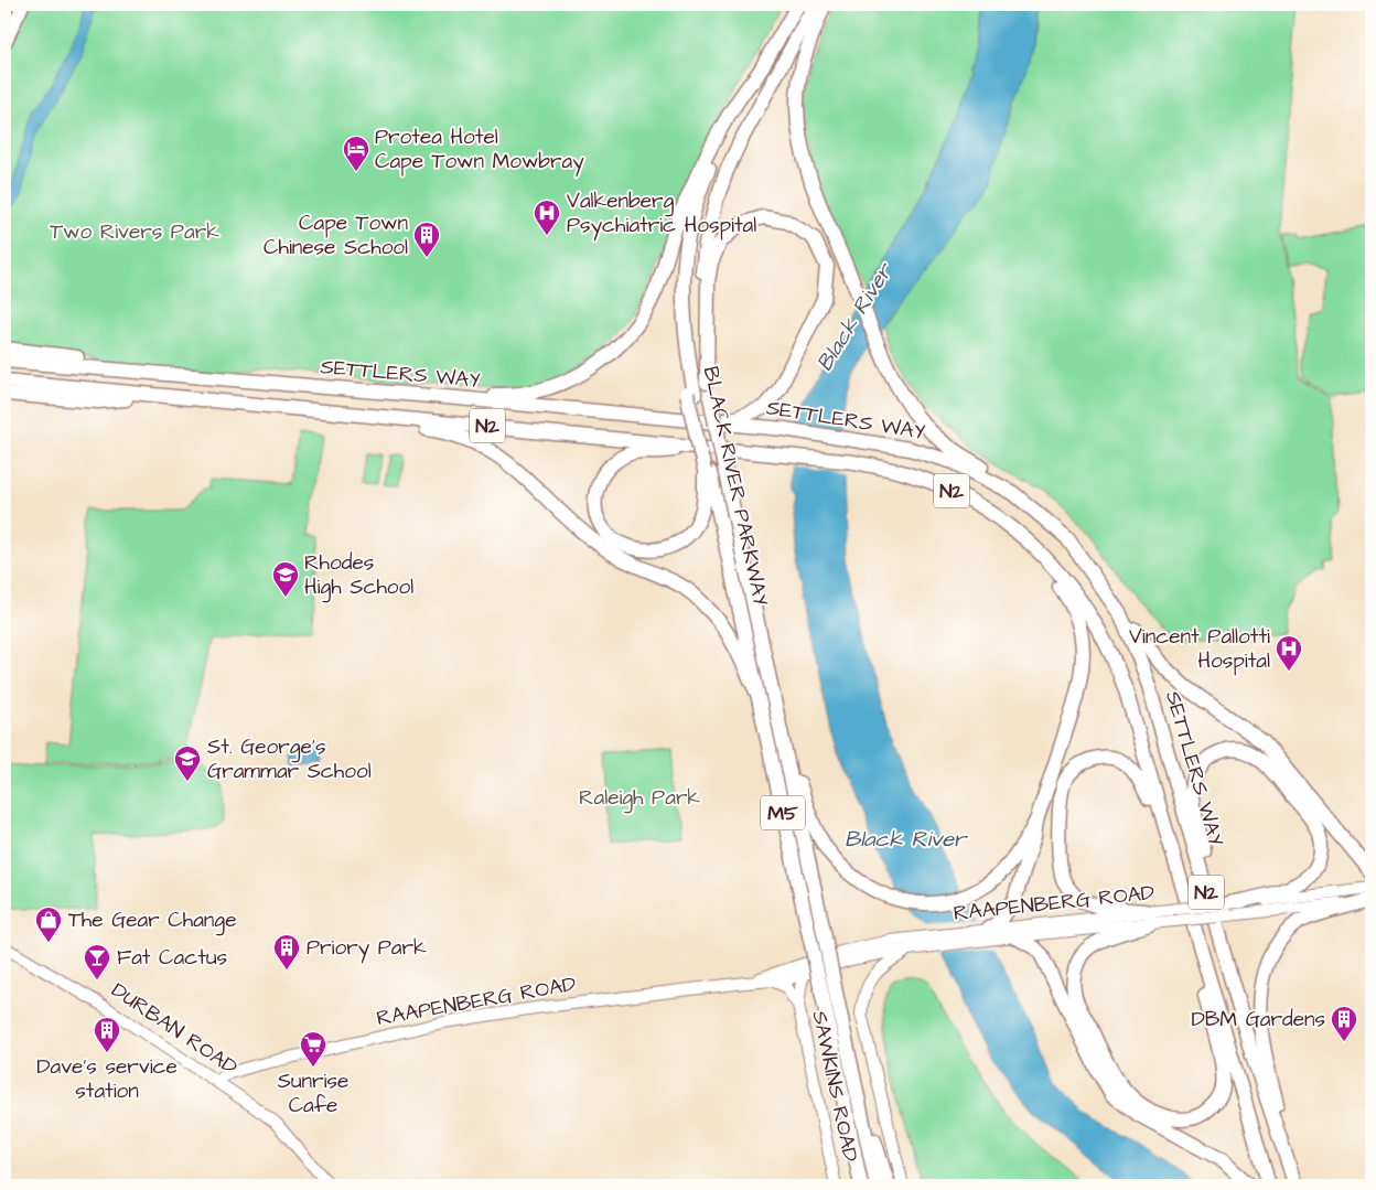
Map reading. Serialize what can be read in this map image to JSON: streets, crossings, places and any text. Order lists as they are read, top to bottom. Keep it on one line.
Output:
{"streets":{"highway":["SETTLERS WAY","N2","BLACK RIVER PARKWAY","M5"],"main road":["RAAPENBERG ROAD","DURBAN ROAD","SAWKINS ROAD"]},"crossings":[["BLACK RIVER PARKWAY","M5"],["RAAPENBERG ROAD","DURBAN ROAD"],["RAAPENBERG ROAD","SAWKINS ROAD"]],"water":["Black River"],"parks":["Two Rivers Park","Raleigh Park"],"places":{"hotel":["Protea Hotel Cape Town Mowbray"],"hospital":["Valkenberg Psychiatric Hospital","Vincent Pallotti Hospital"],"building":["Cape Town Chinese School","Priory Park","DBM Gardens","Dave's service station"],"school or university":["Rhodes High School","St. George's Grammar School"],"shop":["The Gear Change"],"bar":["Fat Cactus"],"supermarket":["Sunrise Cafe"]}}
